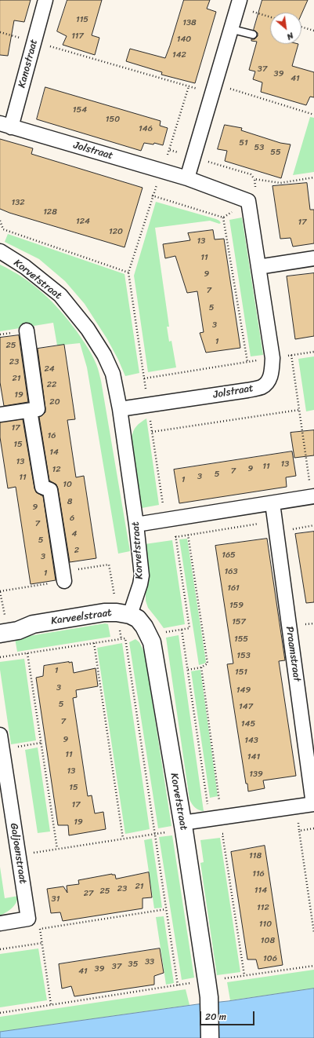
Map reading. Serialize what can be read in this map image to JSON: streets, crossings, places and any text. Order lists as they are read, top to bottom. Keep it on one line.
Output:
{"streets":{"street":["Kanostraat","Jolstraat","Korvetstraat","Karveelstraat","Praamstraat","Galjoenstraat"]},"crossings":[["Kanostraat","Jolstraat"],["Jolstraat","Korvetstraat"],["Korvetstraat","Karveelstraat"],["Korvetstraat","Praamstraat"]],"house_numbers":["115","138","117","140","142","37","39","41","154","150","146","51","53","55","132","128","124","17","120","13","11","9","7","5","3","1","25","23","24","21","22","19","20","17","16","15","14","13","13","11","9","12","7","5","3","11","1","10","8","9","6","7","4","5","2","165","3","163","1","161","159","157","155","153","1","151","3","149","5","147","7","145","9","143","11","141","13","139","15","17","19","118","116","21","23","114","25","27","31","112","110","108","106","33","35","37","39","41"],"scale_bar":"20 m","north":"bottom right"}
